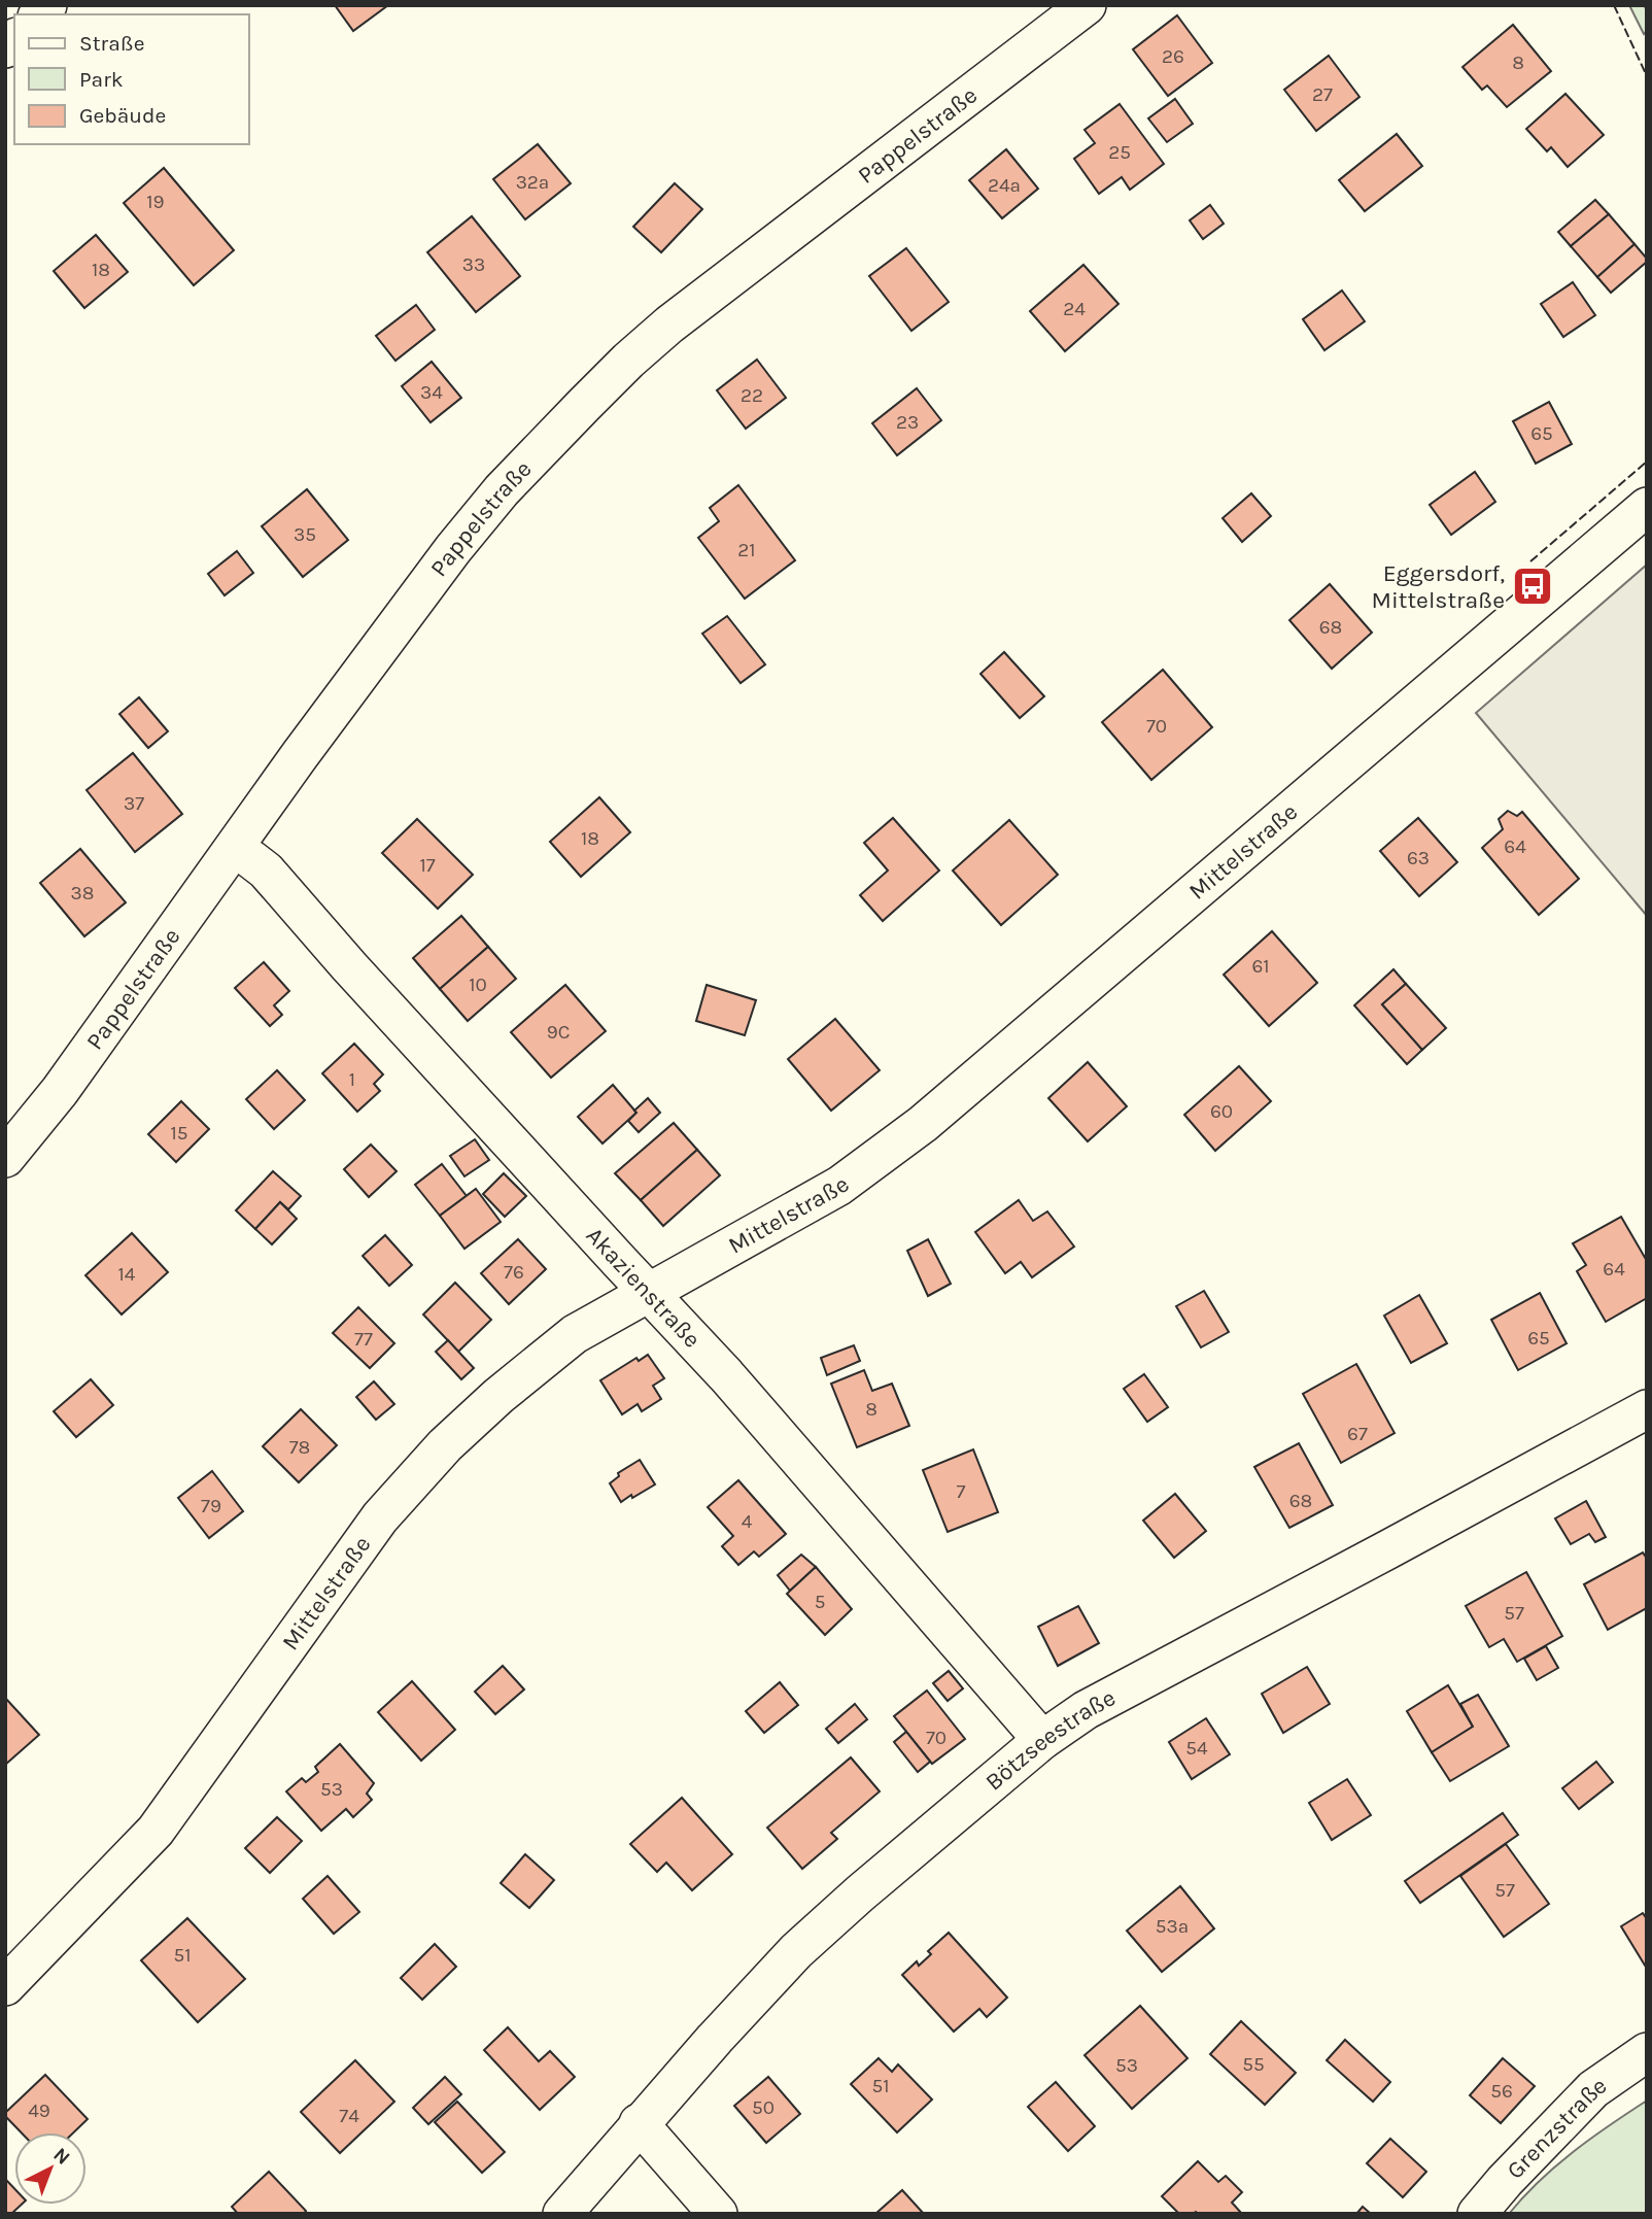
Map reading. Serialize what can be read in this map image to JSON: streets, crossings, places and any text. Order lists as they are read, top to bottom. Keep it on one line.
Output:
{"streets":{"street":["Pappelstraße","Mittelstraße","Akazienstraße","Bötzseestraße","Grenzstraße"]},"crossings":[["Pappelstraße","Akazienstraße"],["Mittelstraße","Akazienstraße"],["Akazienstraße","Bötzseestraße"]],"places":{"bus stop":["Eggersdorf, Mittelstraße"]},"house_numbers":["26","8","27","25","32a","24a","19","33","18","24","34","22","23","65","35","21","68","70","37","18","64","63","17","38","61","10","9C","1","60","15","64","76","14","65","77","8","67","78","7","68","79","4","5","57","70","54","53","57","53a","51","55","53","51","56","50","49","74"],"legend":["Straße","Park","Gebäude"],"north":"top right"}
